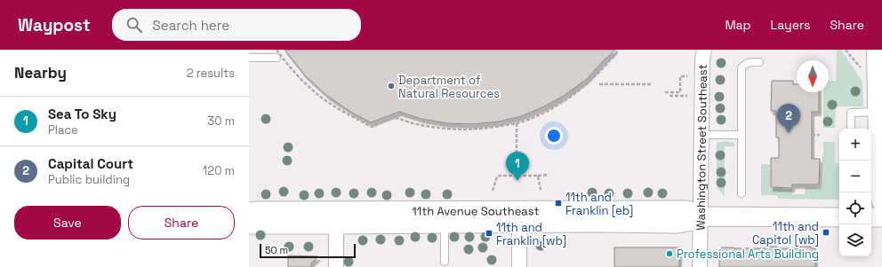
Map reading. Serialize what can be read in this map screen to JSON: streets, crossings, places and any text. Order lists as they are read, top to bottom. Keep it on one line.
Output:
{"streets":{"street":["Washington Street Southeast","11th Avenue Southeast"]},"crossings":[["Washington Street Southeast","11th Avenue Southeast"]],"places":{"other":["Department of Natural Resources","Professional Arts Building"],"transit":["11th and Franklin [eb]","11th and Capitol [wb]","11th and Franklin [wb]"]},"scale_bar":"50 m","north":"bottom","page":{"header":"Waypost","search":"Search here","nav":["Map","Layers","Share"],"heading":["Nearby","2 results"],"list":[{"mark":"1","name":"Sea To Sky","note":"Place","value":"30 m"},{"mark":"2","name":"Capital Court","note":"Public building","value":"120 m"}],"pins":["2","1"],"map_buttons":["+","−"],"buttons":["Save","Share"],"scale":"50 m"}}
